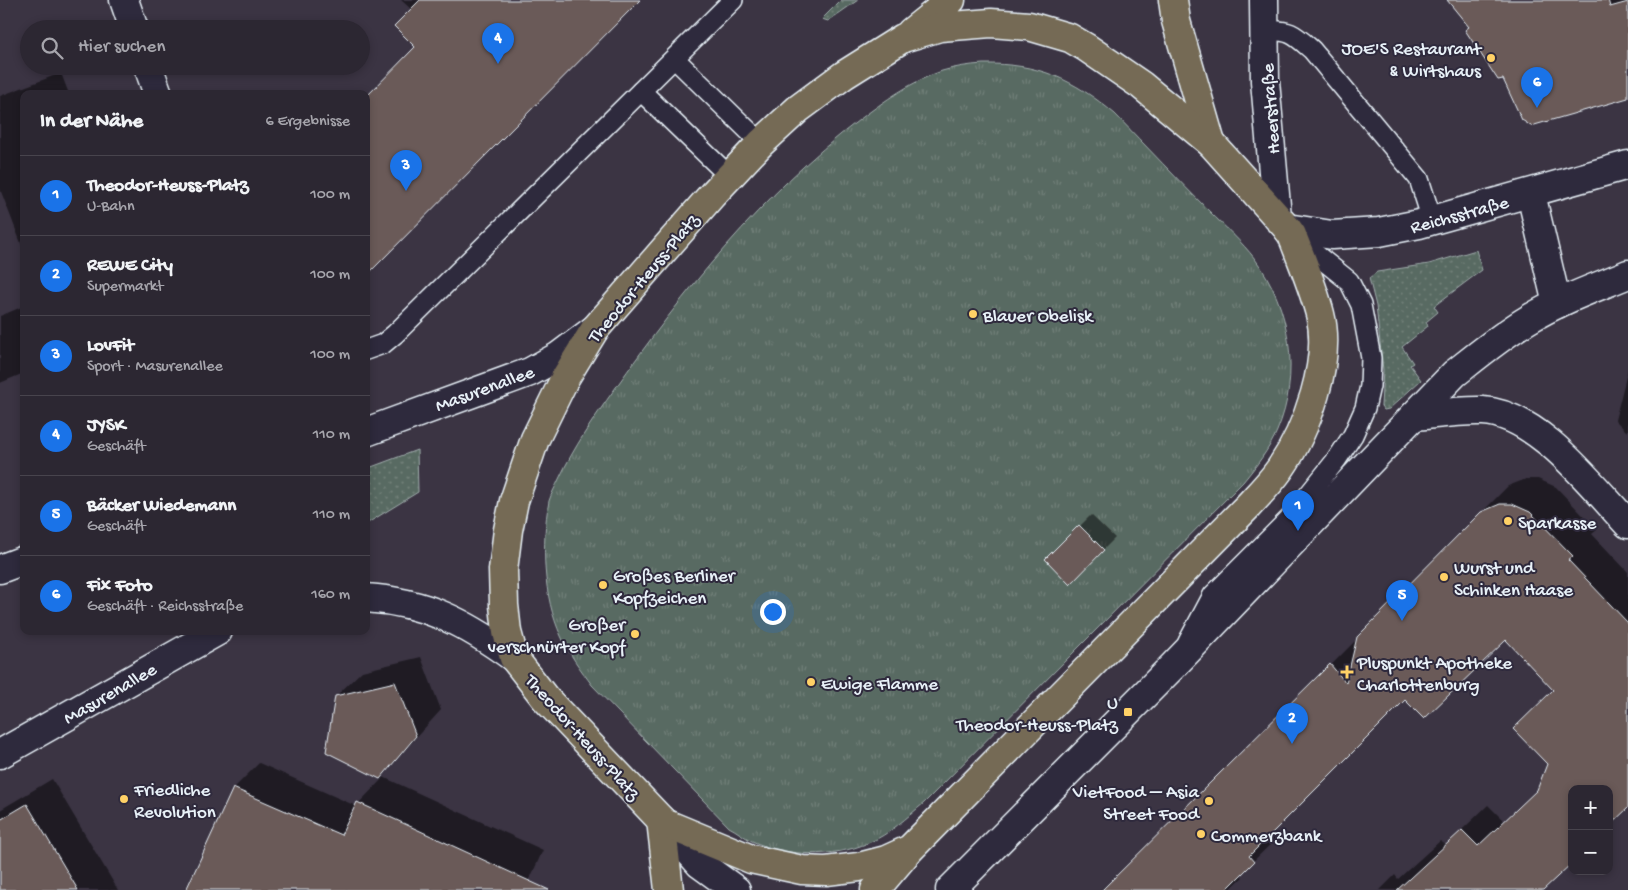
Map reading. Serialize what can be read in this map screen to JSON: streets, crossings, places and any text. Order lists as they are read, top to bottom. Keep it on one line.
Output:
{"streets":{"main road":["Heerstraße","Reichsstraße","Theodor-Heuss-Platz","Masurenallee"]},"crossings":[["Heerstraße","Reichsstraße"],["Heerstraße","Theodor-Heuss-Platz"],["Reichsstraße","Theodor-Heuss-Platz"],["Theodor-Heuss-Platz","Masurenallee"]],"places":{"other":["JOE'S Restaurant & Wirtshaus","Blauer Obelisk","Sparkasse","Wurst und Schinken Haase","Großes Berliner Kopfzeichen","Großer verschnürter Kopf","Ewige Flamme","Friedliche Revolution","VietFood – Asia Street Food","Commerzbank"],"health":["Pluspunkt Apotheke Charlottenburg"],"transit":["U Theodor-Heuss-Platz"]},"page":{"search":"Hier suchen","pins":["4","6","3","1","5","2"],"heading":["In der Nähe","6 Ergebnisse"],"list":[{"mark":"1","name":"Theodor-Heuss-Platz","note":"U-Bahn","value":"100 m"},{"mark":"2","name":"REWE City","note":"Supermarkt","value":"100 m"},{"mark":"3","name":"LovFit","note":"Sport · Masurenallee","value":"100 m"},{"mark":"4","name":"JYSK","note":"Geschäft","value":"110 m"},{"mark":"5","name":"Bäcker Wiedemann","note":"Geschäft","value":"110 m"},{"mark":"6","name":"Fix Foto","note":"Geschäft · Reichsstraße","value":"160 m"}],"map_buttons":["+","−"]}}
